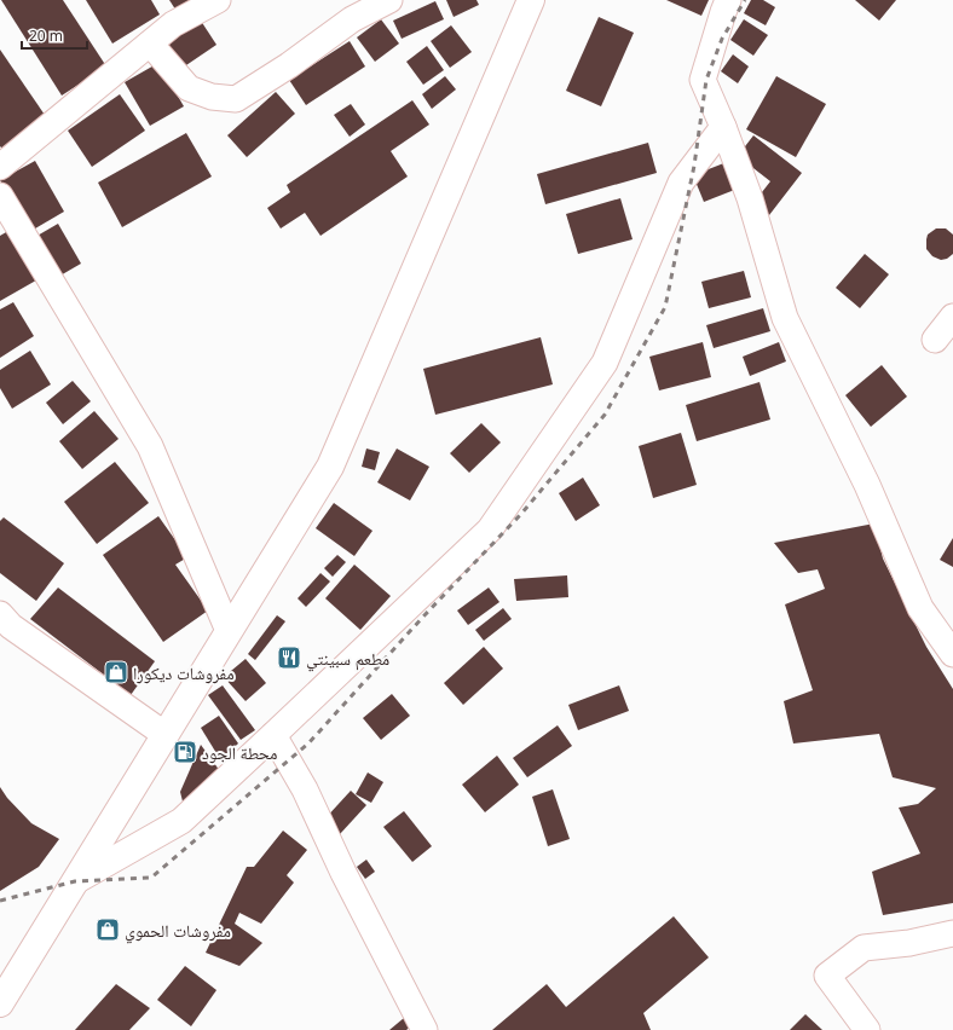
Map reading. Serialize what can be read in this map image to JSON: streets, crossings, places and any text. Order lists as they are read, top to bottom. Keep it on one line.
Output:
{"places":{"restaurant":["مطعم سبينتي"],"shop":["مفروشات ديكورا","مفروشات الحموي"],"fuel station":["محطة الجود"]},"scale_bar":"20 m"}
